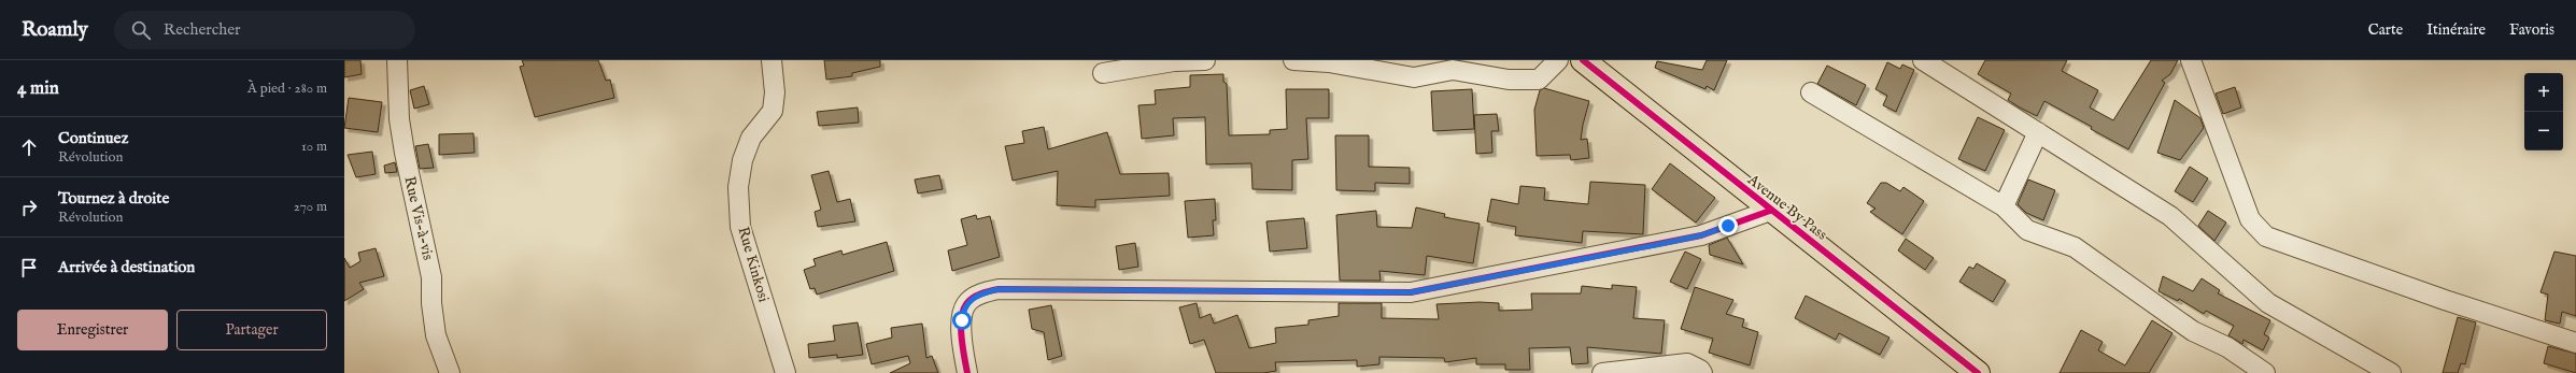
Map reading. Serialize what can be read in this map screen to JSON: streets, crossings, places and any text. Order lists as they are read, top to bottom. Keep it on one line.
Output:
{"streets":{"highway":["Avenue By Pass"],"street":["Rue Vis-à-vis","Rue Kinkosi"]},"page":{"header":"Roamly","search":"Rechercher","nav":["Carte","Itinéraire","Favoris"],"heading":["4 min","À pied · 280 m"],"map_buttons":["+","−"],"list":[["Continuez","Révolution","10 m"],["Tournez à droite","Révolution","270 m"],"Arrivée à destination"],"buttons":["Enregistrer","Partager"]}}
